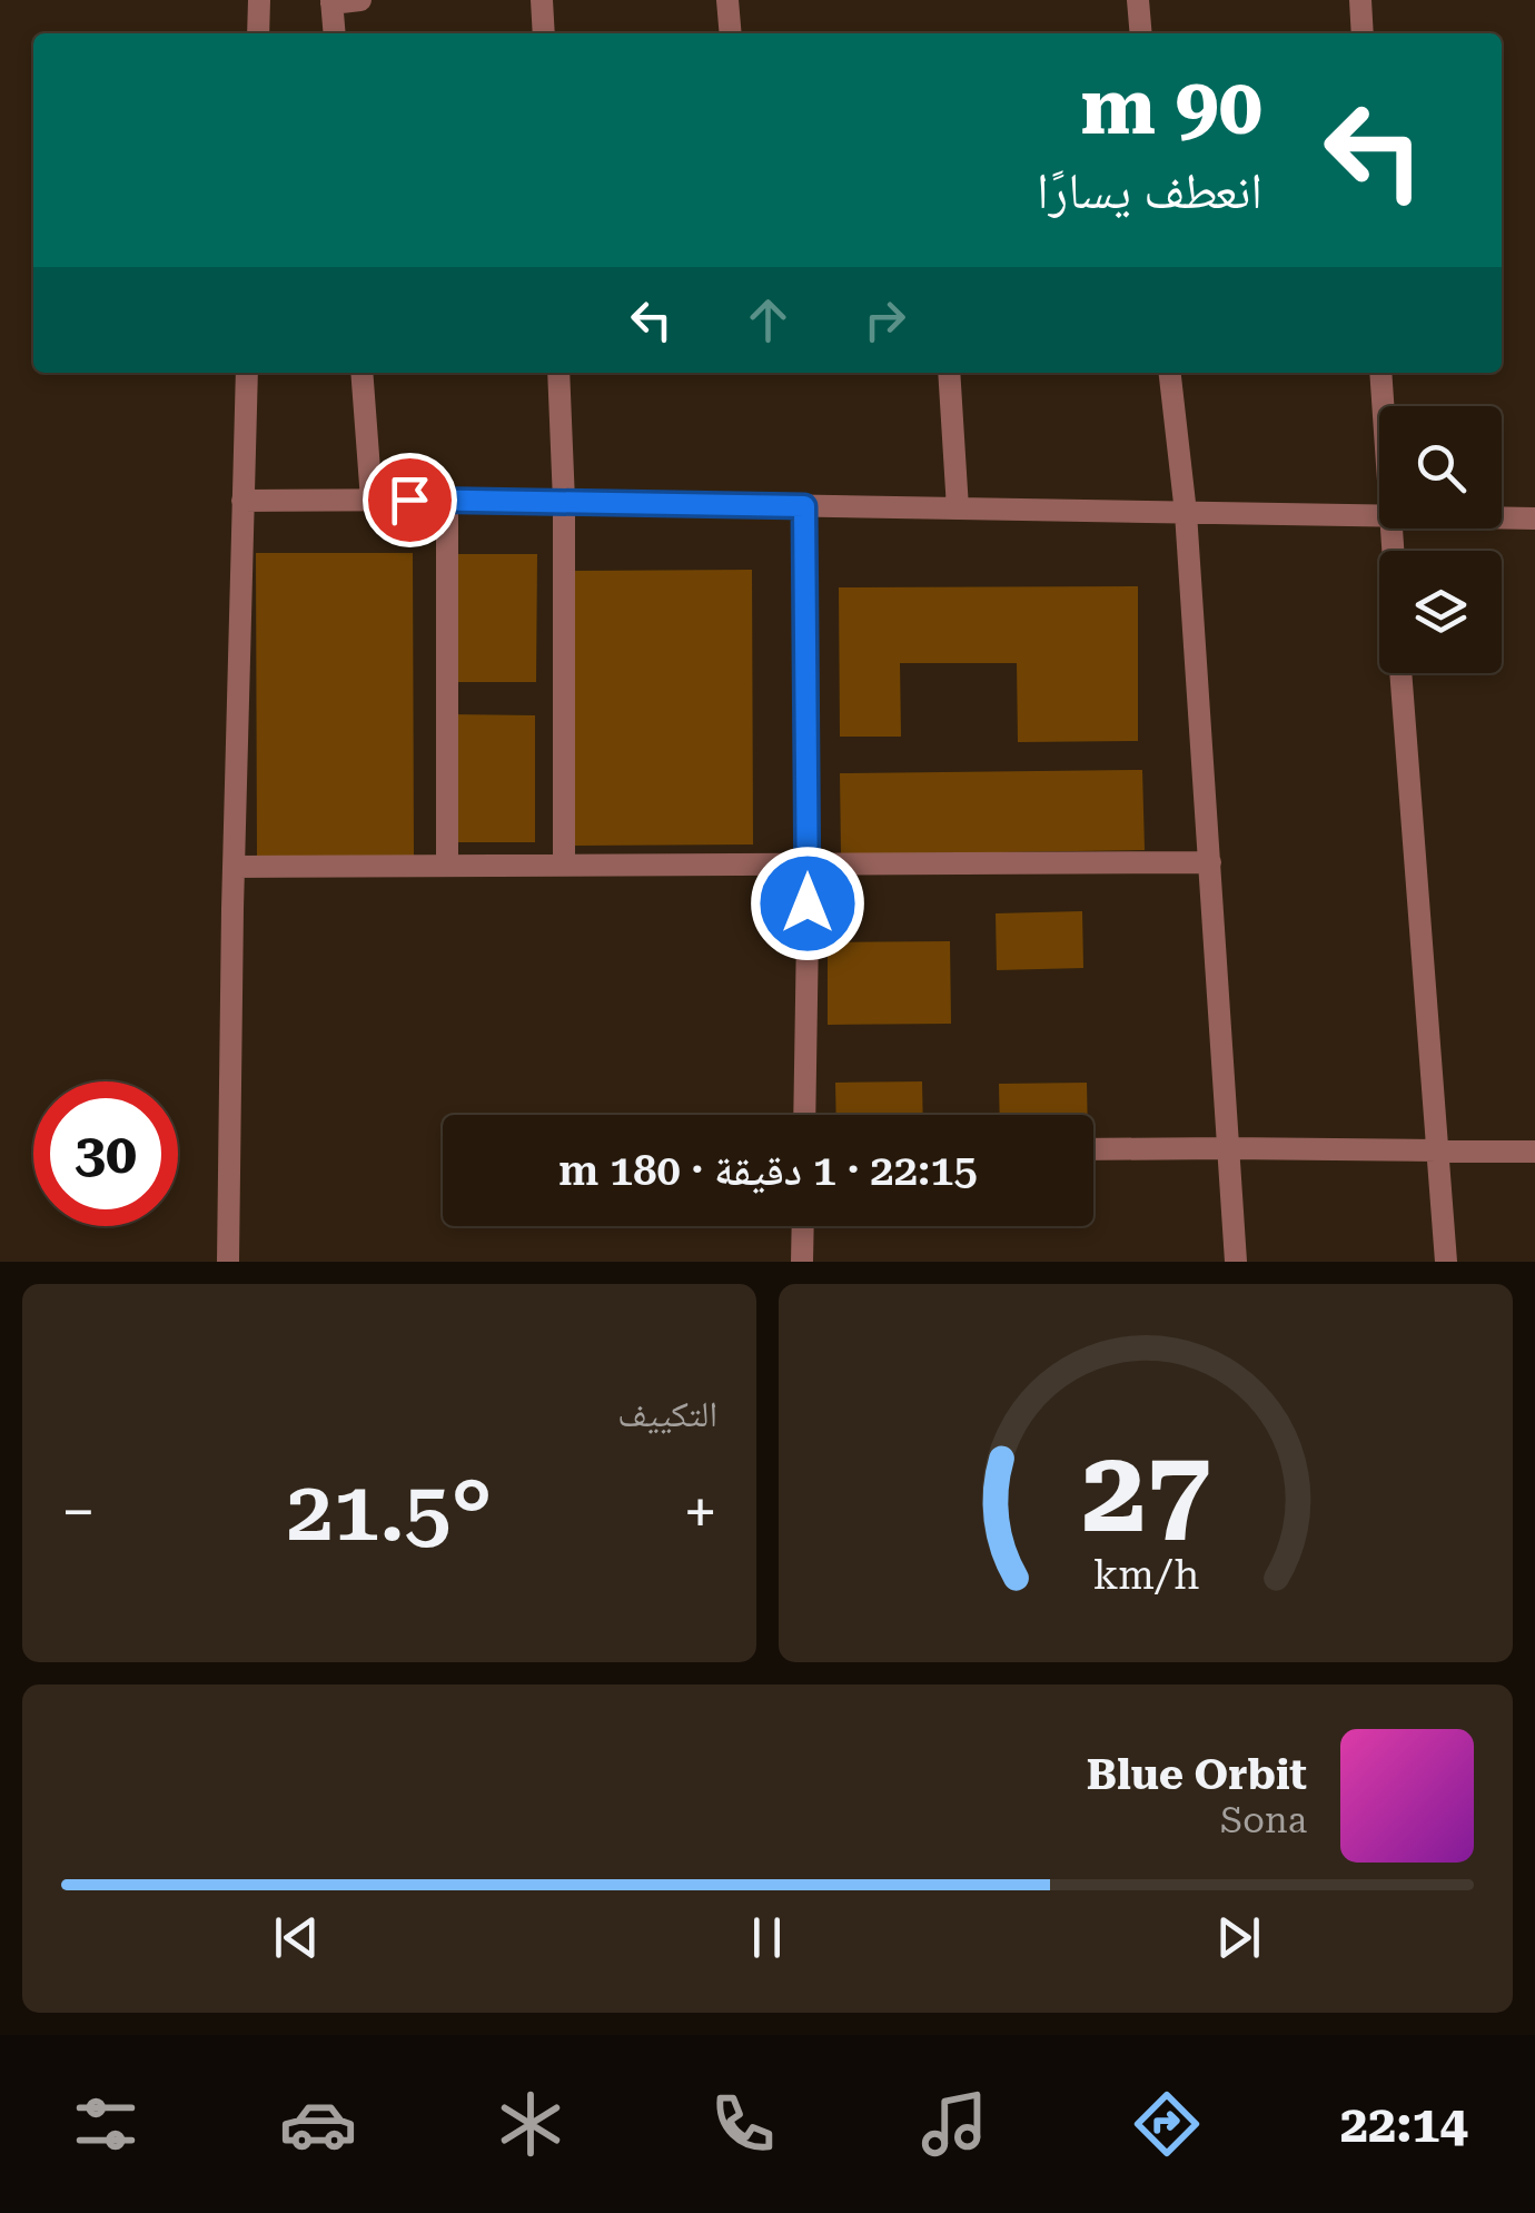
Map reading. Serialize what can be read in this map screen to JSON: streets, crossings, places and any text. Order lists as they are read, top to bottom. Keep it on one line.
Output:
{"page":{"turn":["90 m","انعطف يسارًا"],"limit":"30","trip":"22:15 · 1 دقيقة · 180 m","tile":"التكييف","heat":["−","21.5°","+"],"song":["Blue Orbit","Sona"],"tabs":"22:14","gauge":["27","km/h"]}}
